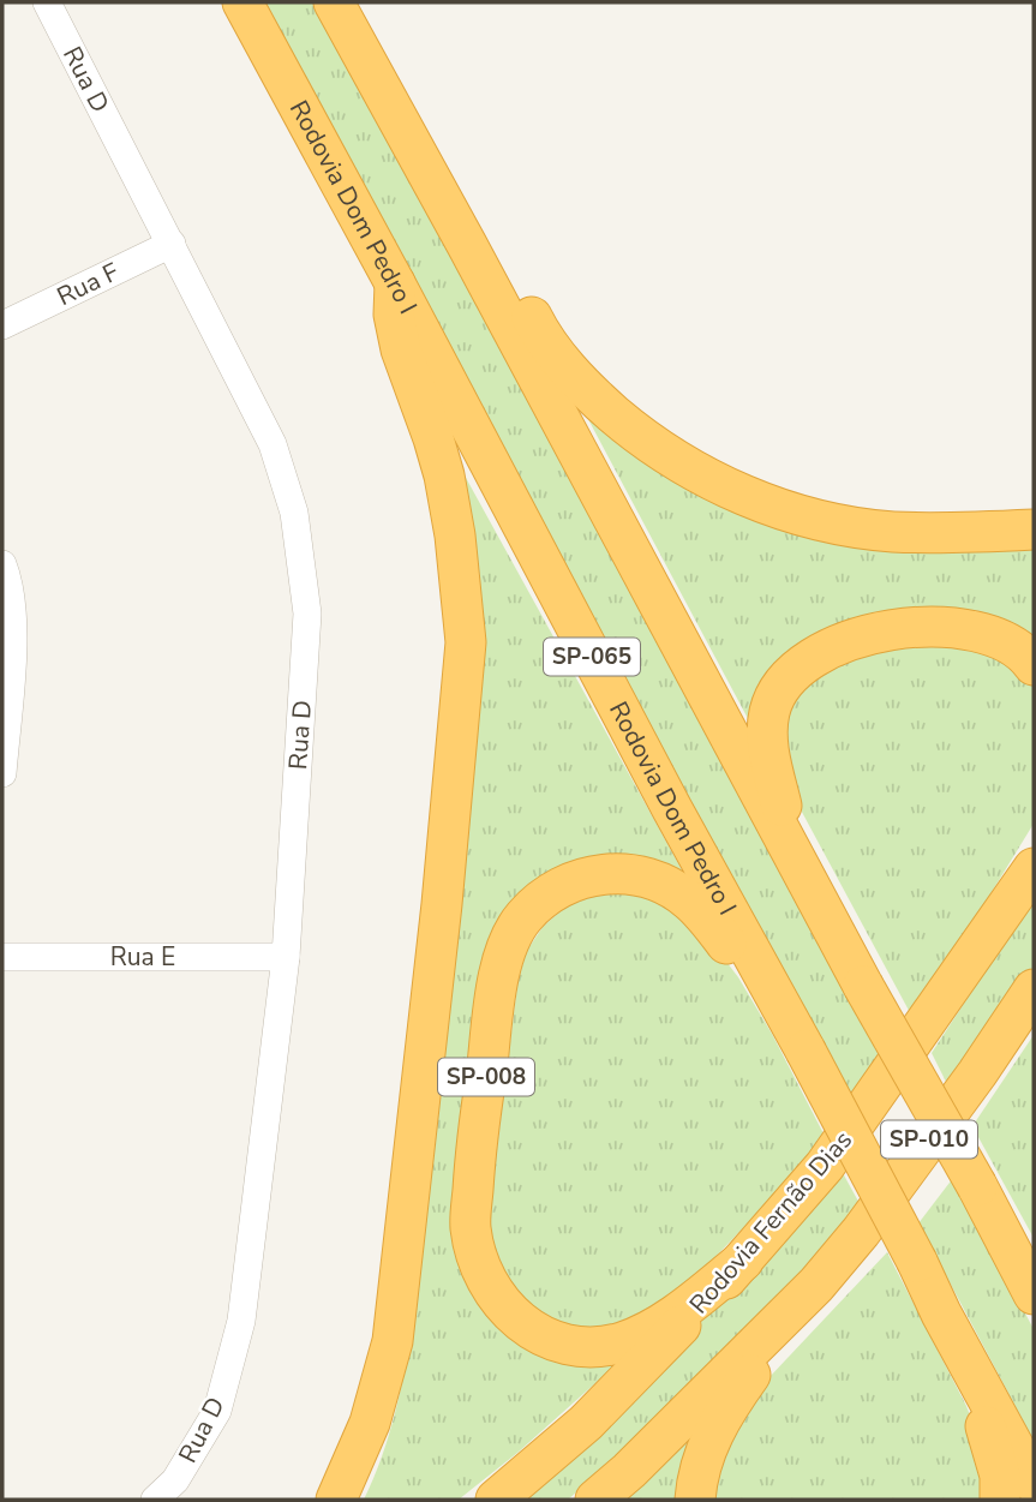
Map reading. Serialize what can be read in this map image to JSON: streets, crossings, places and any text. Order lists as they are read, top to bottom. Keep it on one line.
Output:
{"streets":{"highway":["Rodovia Dom Pedro I","SP-065","SP-008","SP-010","Rodovia Fernão Dias"],"street":["Rua D","Rua F","Rua E"]},"crossings":[["Rua D","Rua F"],["Rua D","Rua E"],["Rodovia Dom Pedro I","SP-008"],["SP-008","Rodovia Fernão Dias"]]}
